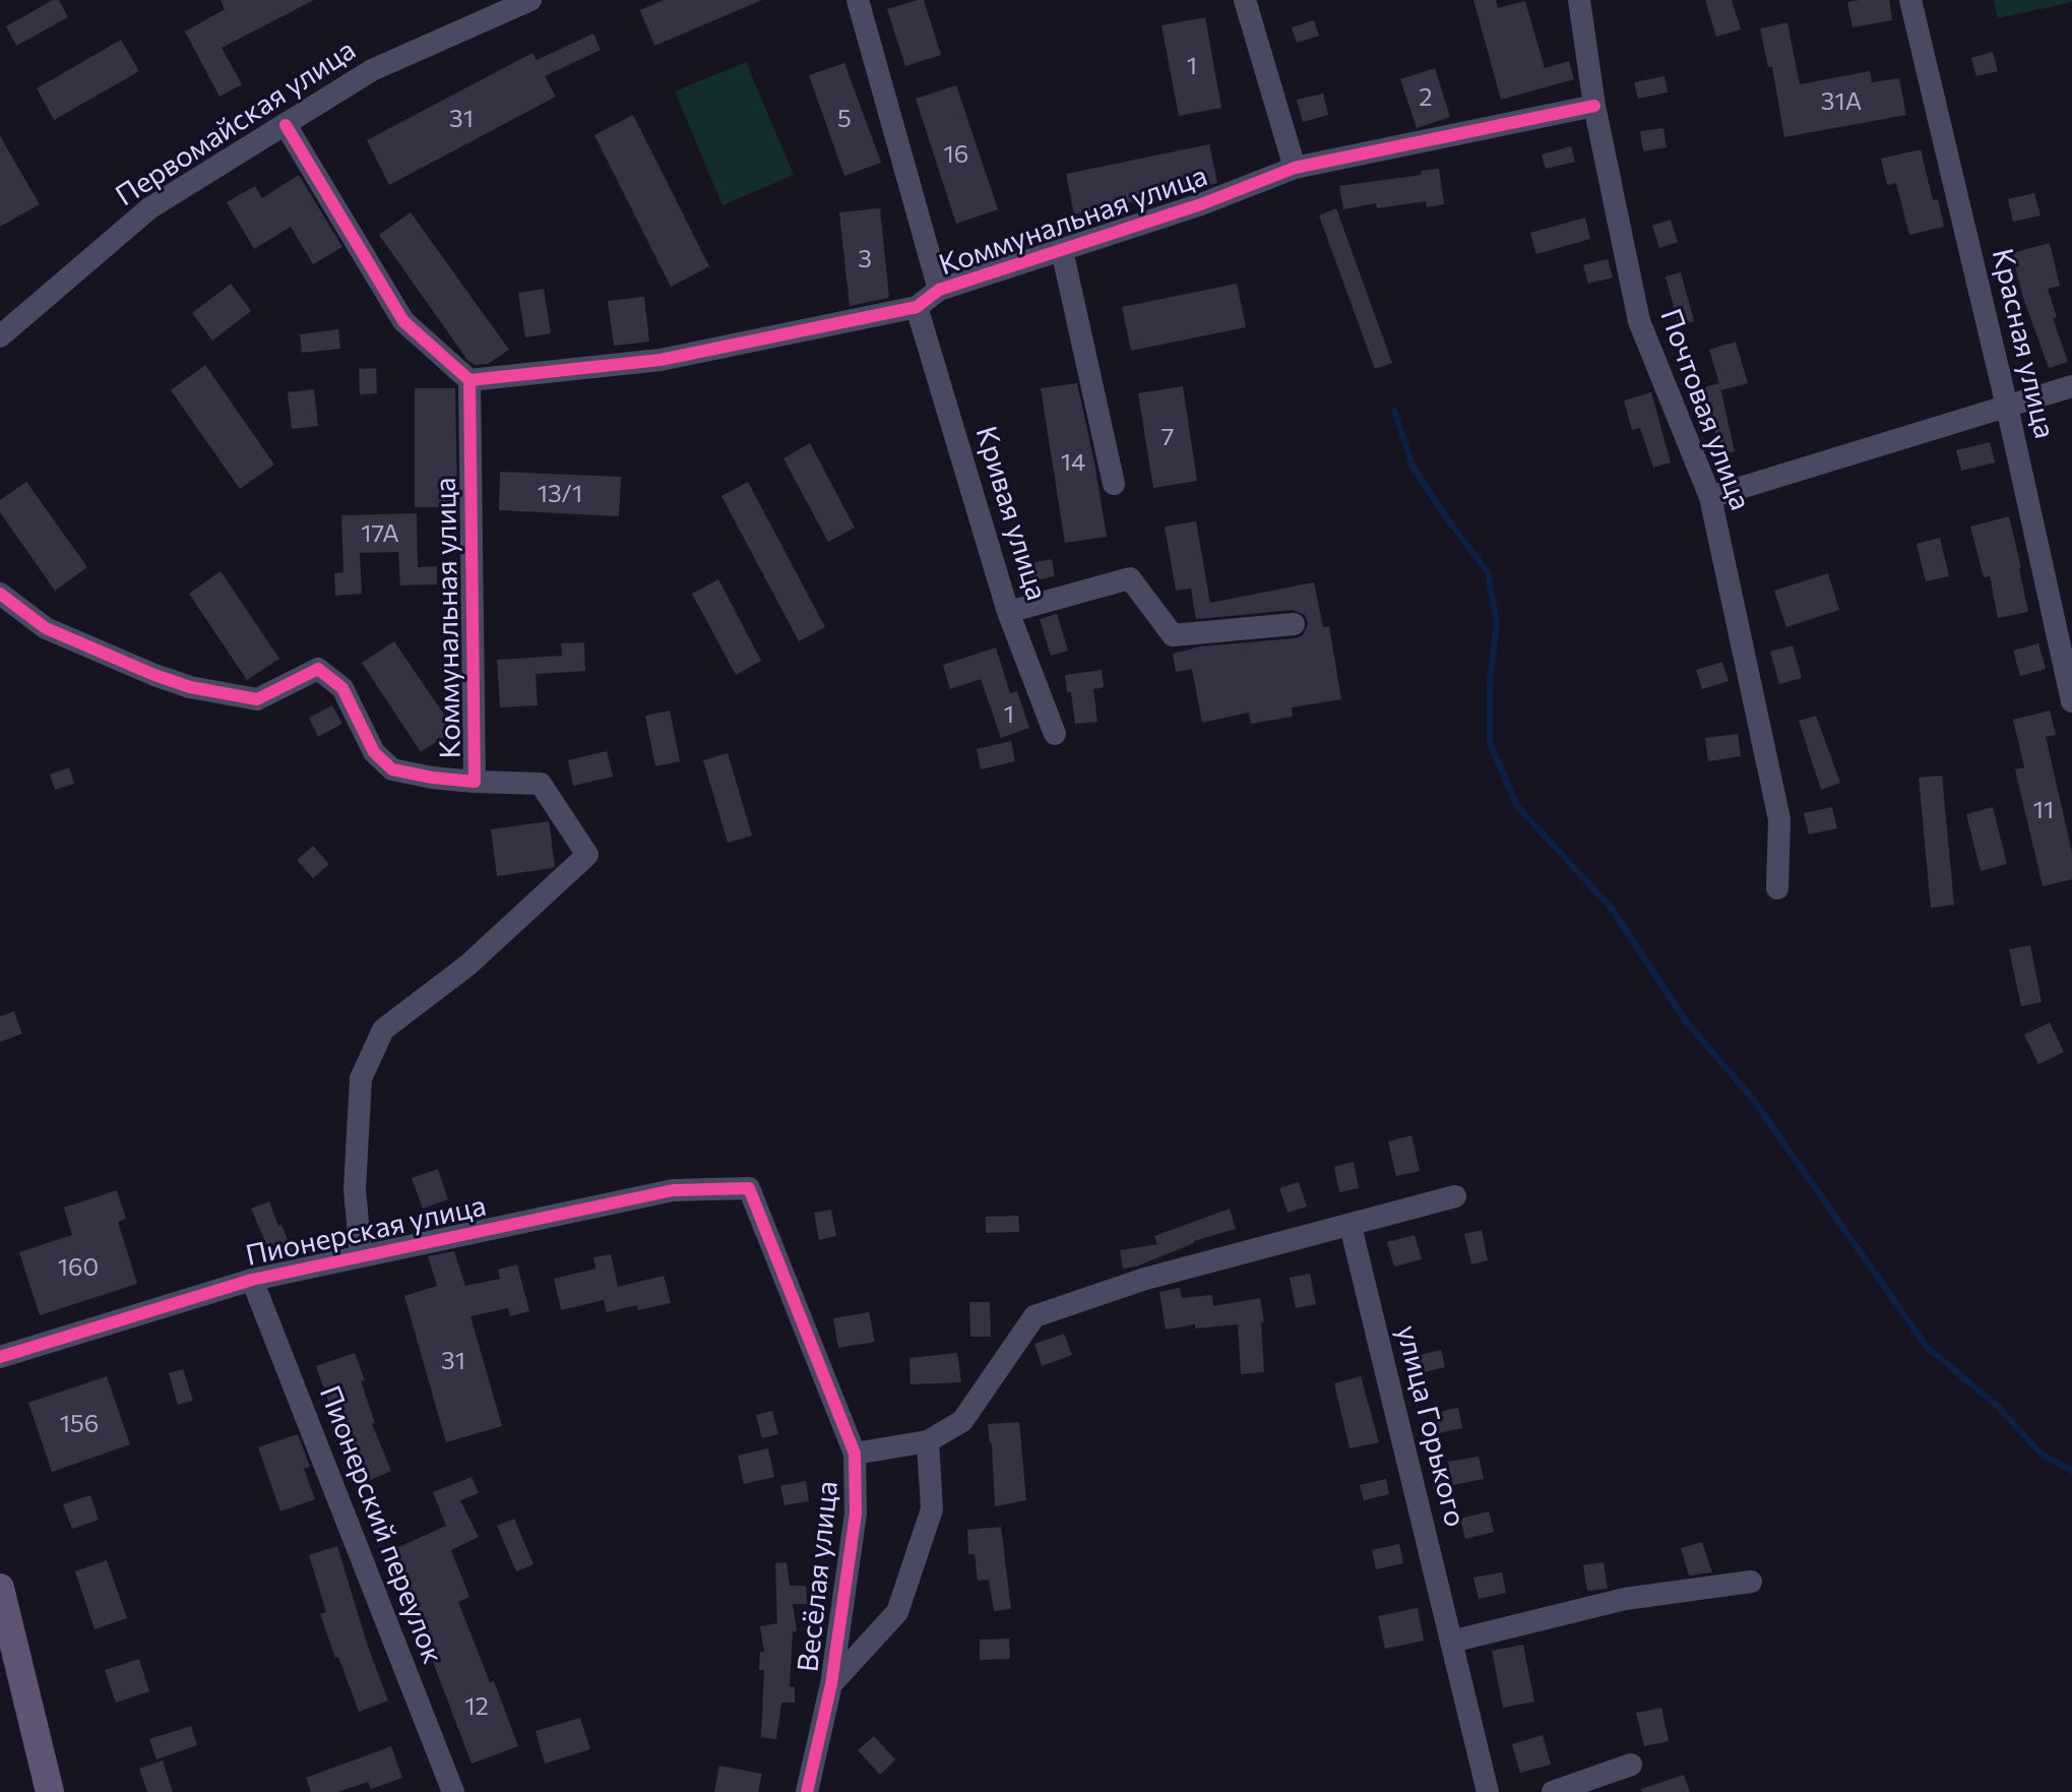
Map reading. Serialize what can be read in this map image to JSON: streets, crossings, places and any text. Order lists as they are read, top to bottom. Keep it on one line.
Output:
{"streets":{"street":["Первомайская улица","Коммунальная улица","Красная улица","Почтовая улица","Кривая улица","Пионерская улица","улица Горького","Пионерский переулок","Весёлая улица"]},"crossings":[["Коммунальная улица","Почтовая улица"],["Коммунальная улица","Кривая улица"],["Пионерская улица","Пионерский переулок"],["Пионерская улица","Весёлая улица"],["улица Горького","Весёлая улица"]],"house_numbers":["1","2","31А","31","5","16","3","7","14","13/1","17А","1","11","160","31","156","12"]}
